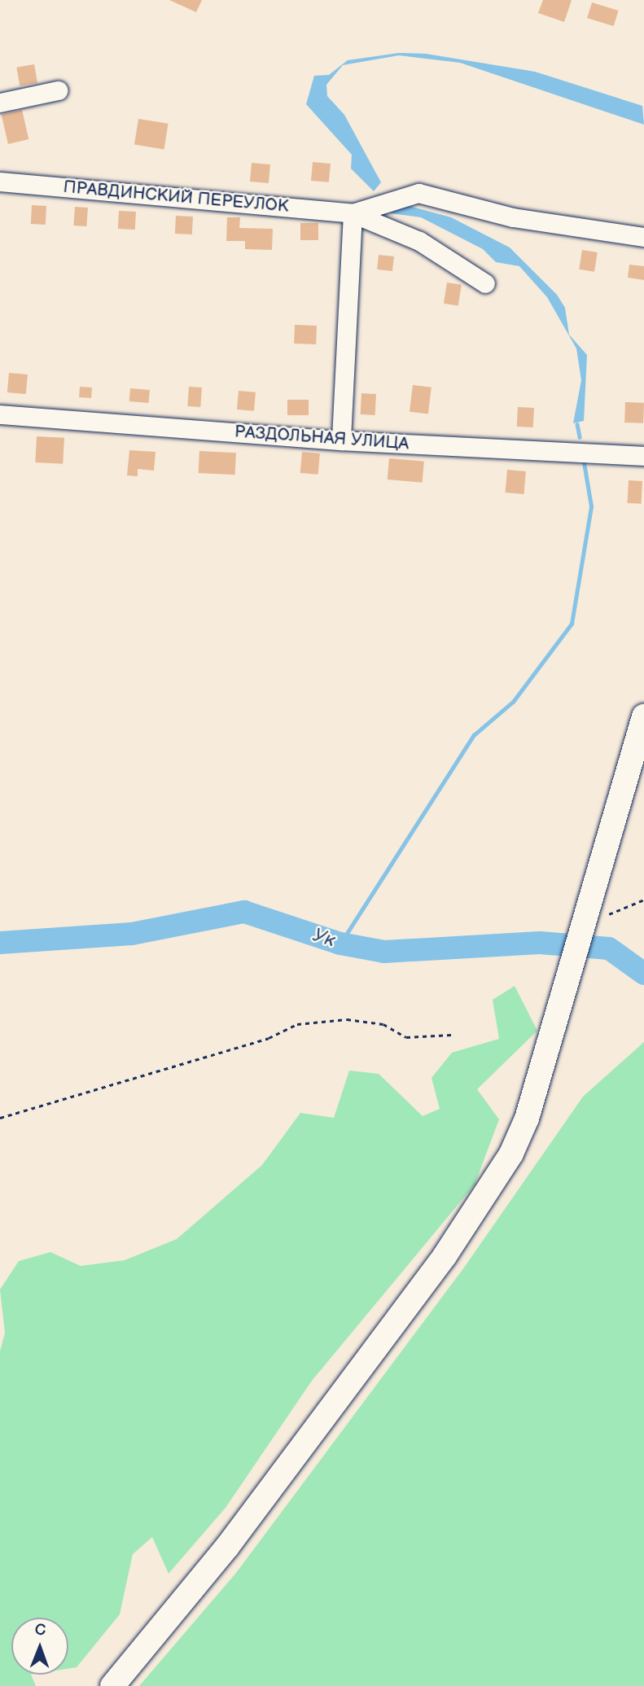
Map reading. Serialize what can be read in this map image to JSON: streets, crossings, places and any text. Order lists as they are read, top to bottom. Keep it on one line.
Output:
{"streets":{"street":["ПРАВДИНСКИЙ ПЕРЕУЛОК","РАЗДОЛЬНАЯ УЛИЦА"]},"water":["Ук"],"north":"top"}
